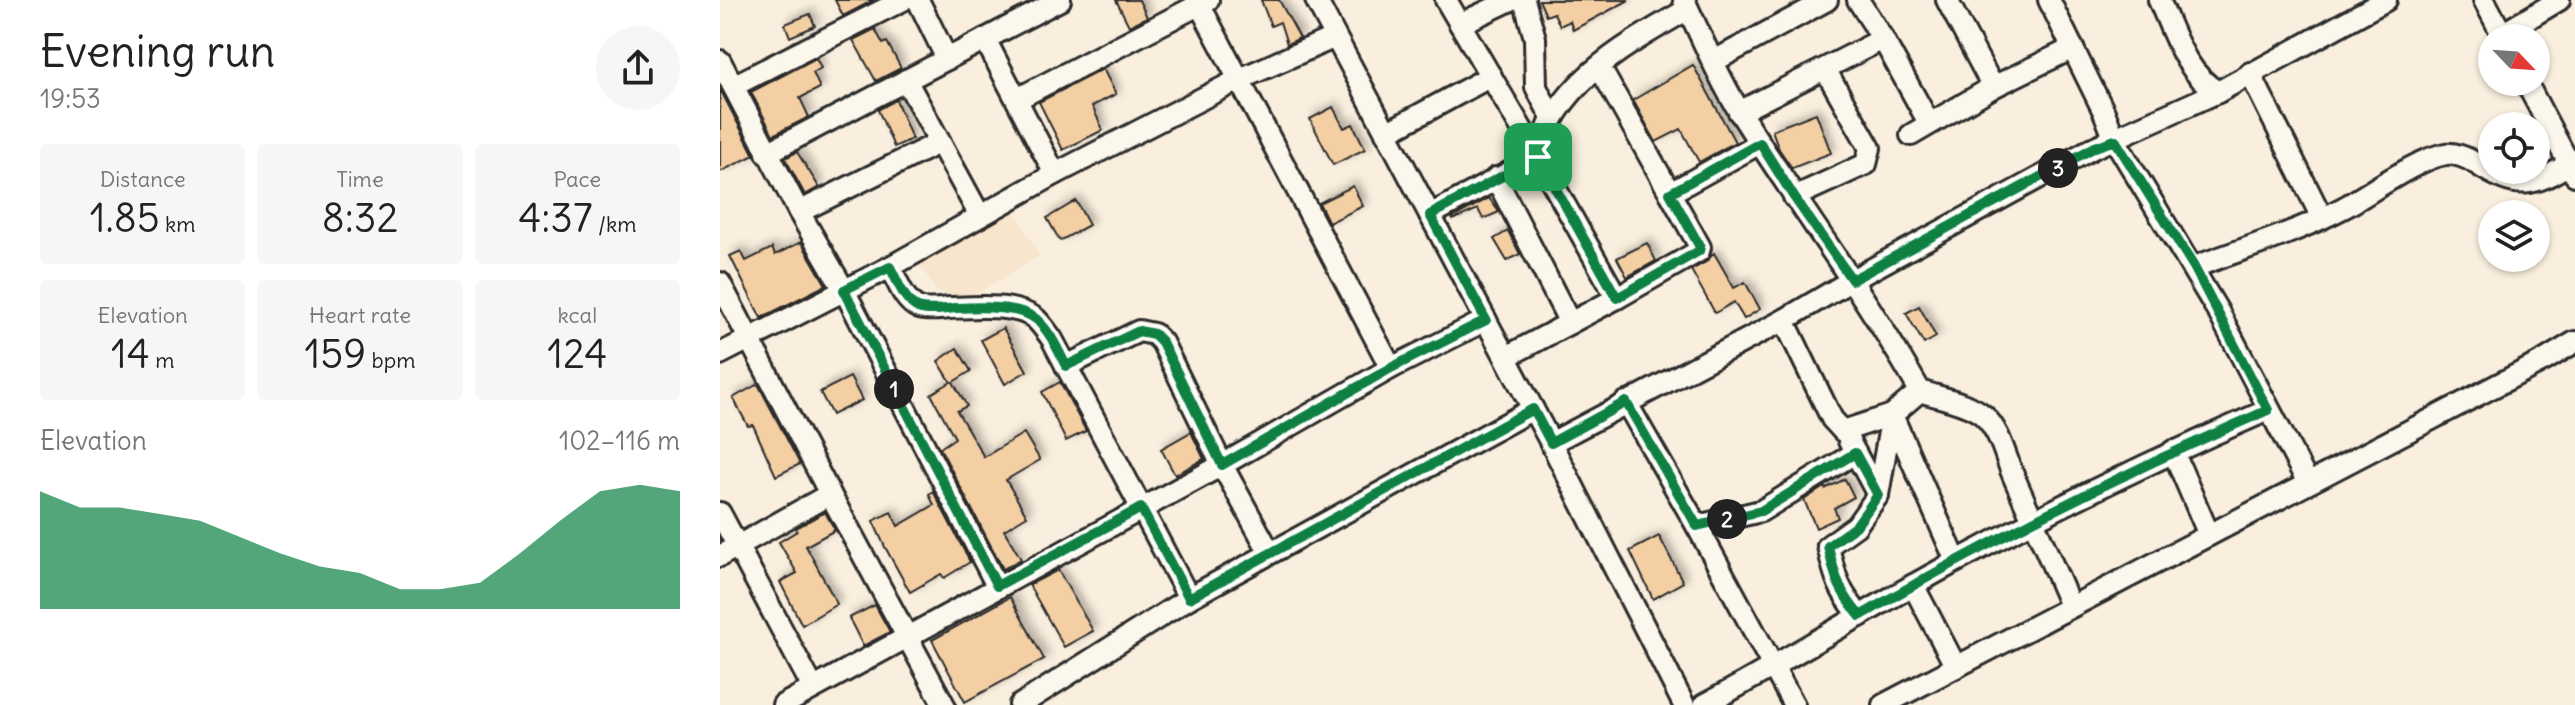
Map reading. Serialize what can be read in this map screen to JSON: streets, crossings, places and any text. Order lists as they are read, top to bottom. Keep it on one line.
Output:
{"north":"bottom right","page":{"heading":["Evening run","19:53"],"stats":[["Distance","1.85 km"],["Time","8:32"],["Pace","4:37 /km"],["Elevation","14 m"],["Heart rate","159 bpm"],["kcal","124"]],"pins":["3","1","2"],"chart":["Elevation","102–116 m"]}}
